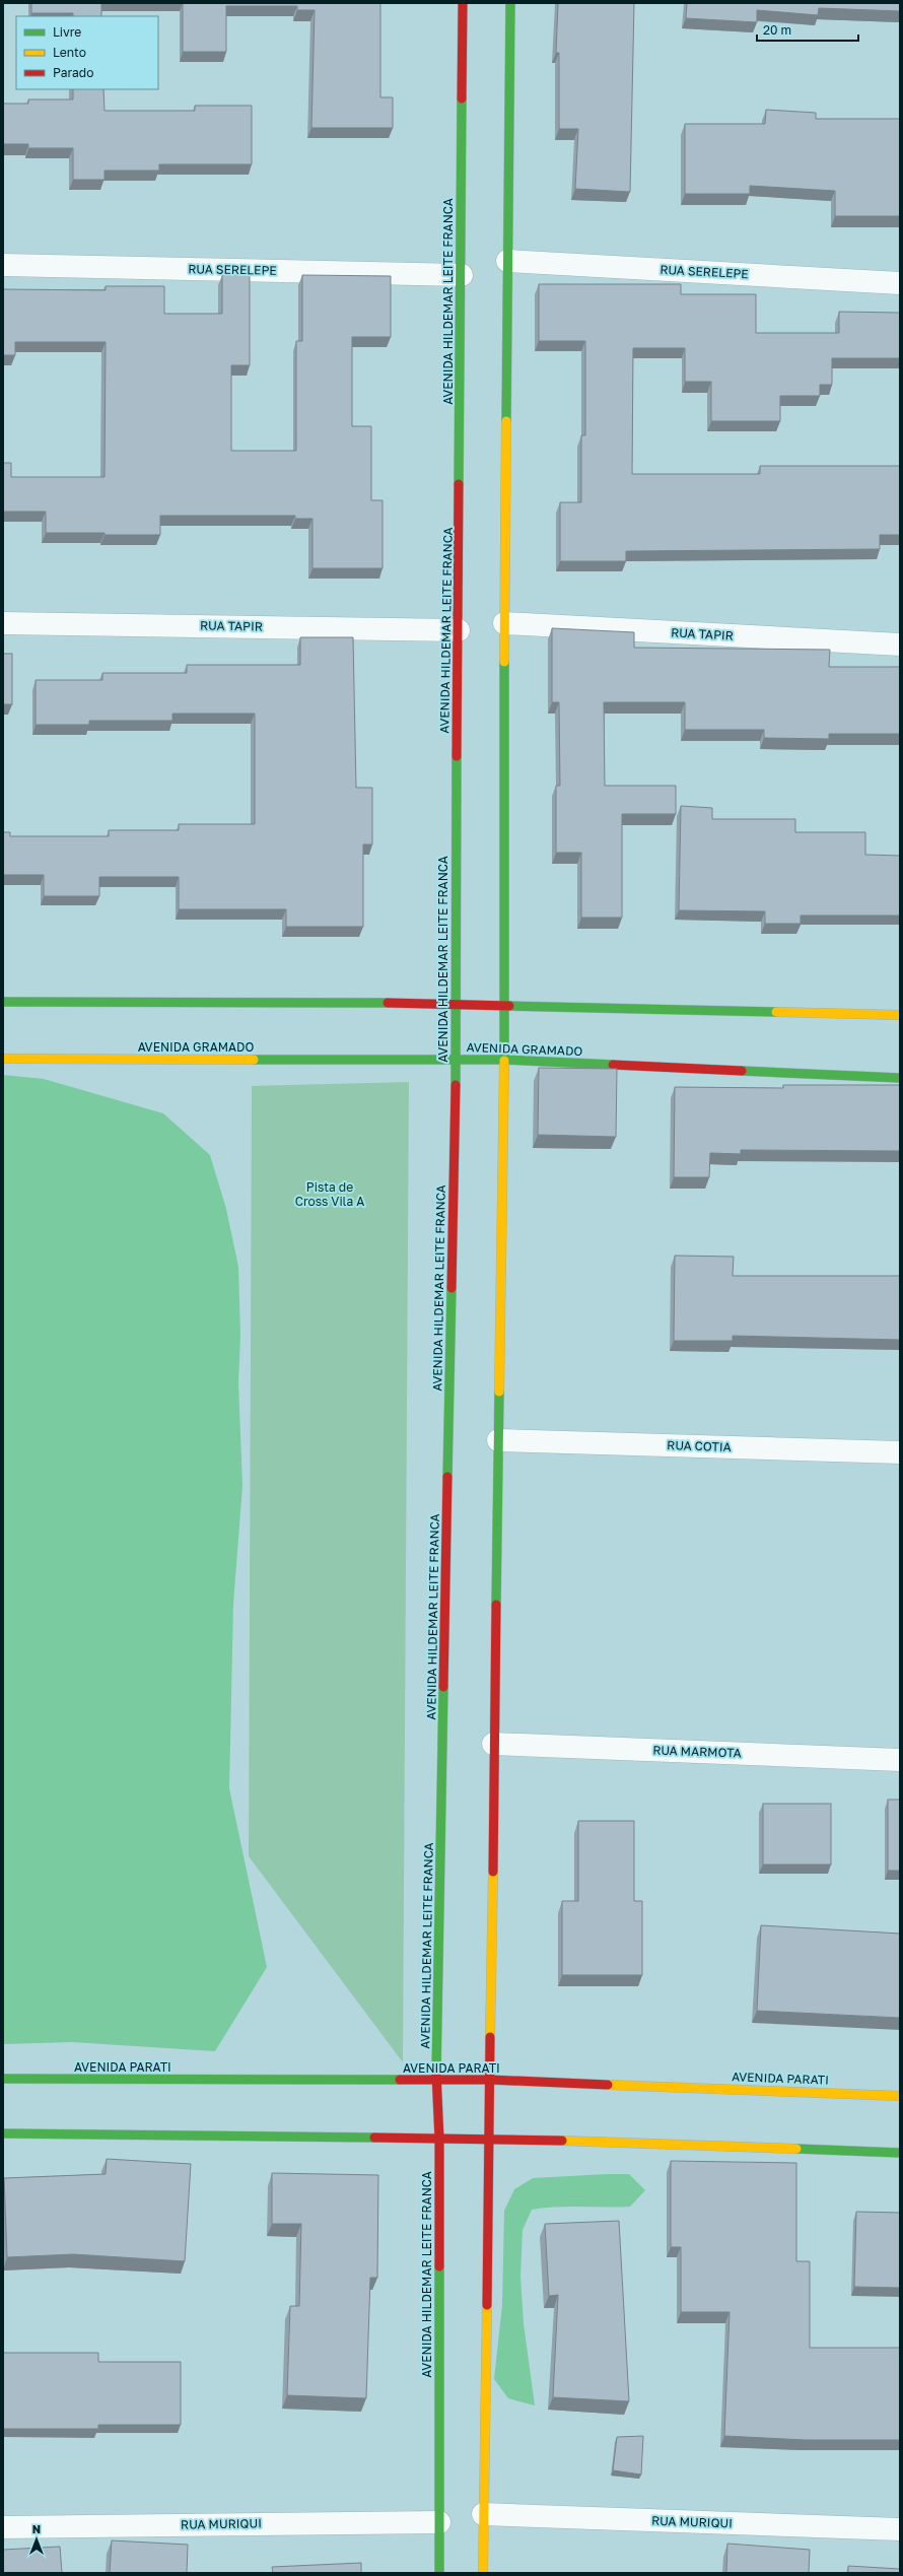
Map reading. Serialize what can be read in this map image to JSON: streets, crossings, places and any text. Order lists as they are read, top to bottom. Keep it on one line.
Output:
{"streets":{"street":["RUA SERELEPE","AVENIDA HILDEMAR LEITE FRANCA","RUA TAPIR","AVENIDA GRAMADO","RUA COTIA","RUA MARMOTA","AVENIDA PARATI","RUA MURIQUI"]},"crossings":[["RUA SERELEPE","AVENIDA HILDEMAR LEITE FRANCA"],["AVENIDA HILDEMAR LEITE FRANCA","RUA TAPIR"],["AVENIDA HILDEMAR LEITE FRANCA","AVENIDA GRAMADO"],["AVENIDA HILDEMAR LEITE FRANCA","AVENIDA PARATI"],["AVENIDA HILDEMAR LEITE FRANCA","RUA MURIQUI"]],"parks":["Pista de Cross Vila A"],"legend":["Livre","Lento","Parado"],"scale_bar":"20 m","north":"top"}
